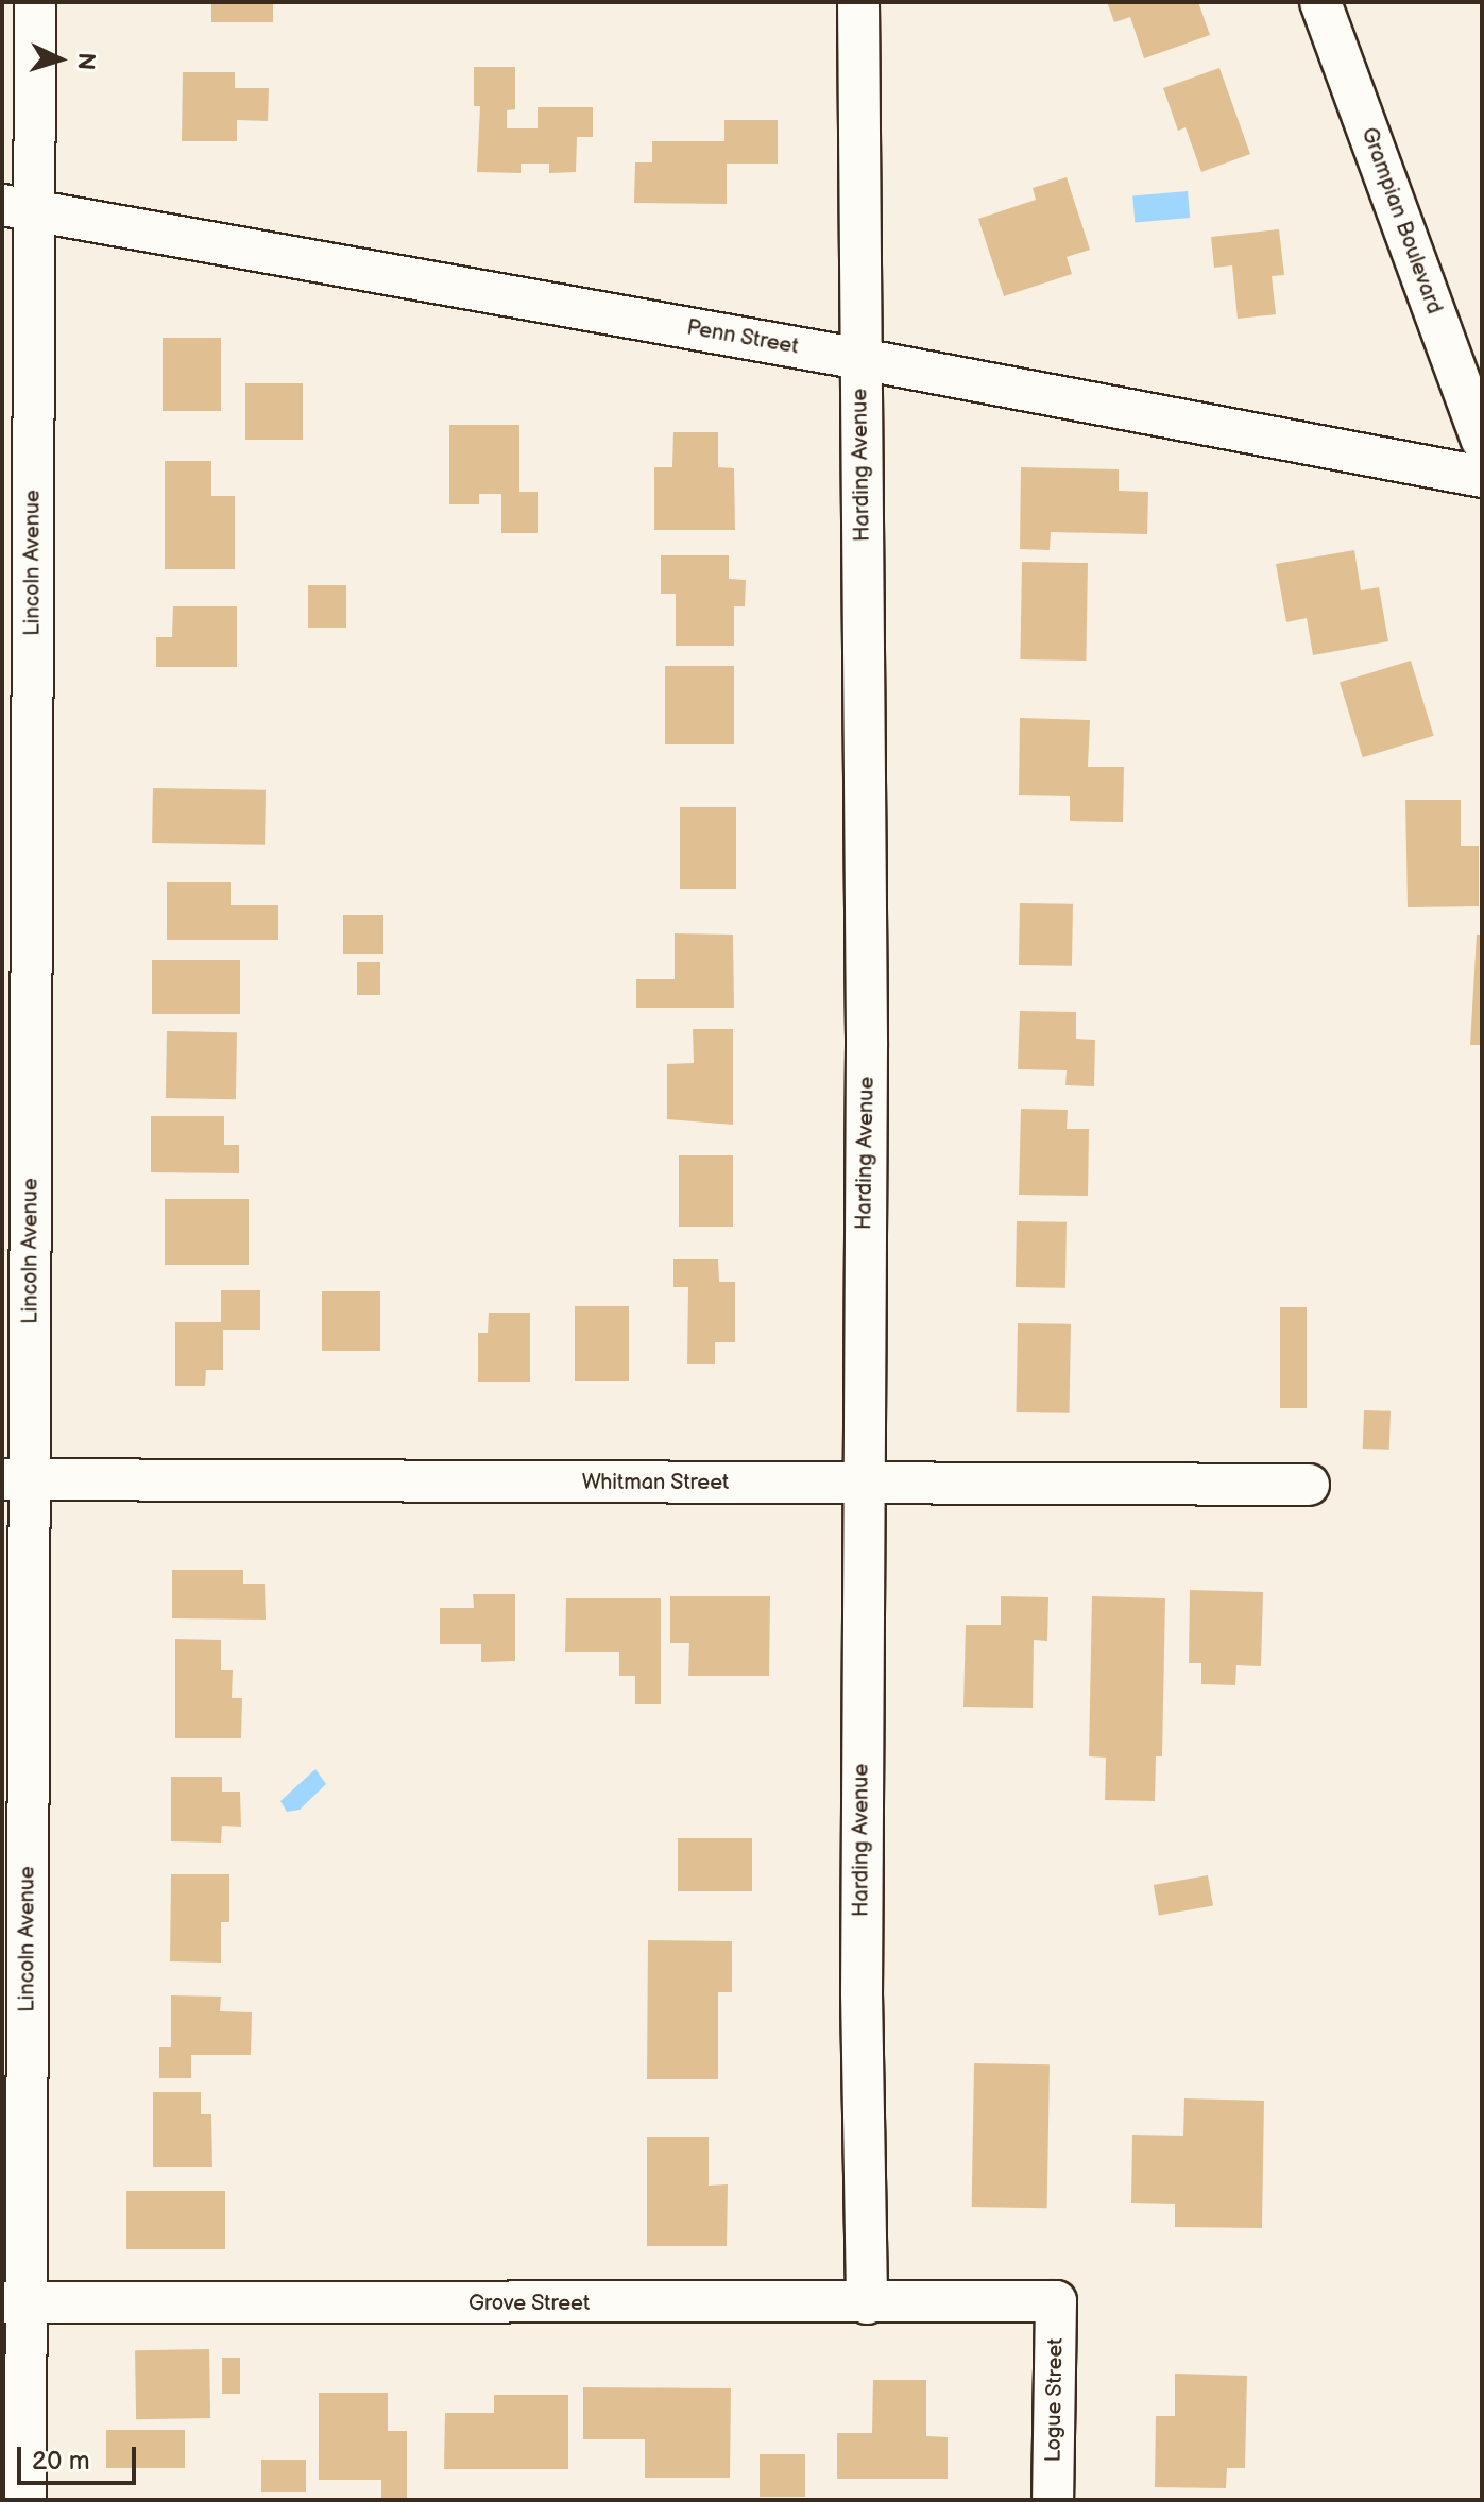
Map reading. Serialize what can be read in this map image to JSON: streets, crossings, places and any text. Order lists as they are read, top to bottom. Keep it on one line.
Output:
{"streets":{"street":["Grampian Boulevard","Penn Street","Harding Avenue","Lincoln Avenue","Whitman Street","Grove Street","Logue Street"]},"crossings":[["Penn Street","Harding Avenue"],["Penn Street","Lincoln Avenue"],["Harding Avenue","Whitman Street"],["Harding Avenue","Grove Street"],["Lincoln Avenue","Whitman Street"],["Lincoln Avenue","Grove Street"],["Grove Street","Logue Street"]],"scale_bar":"20 m","north":"right"}
